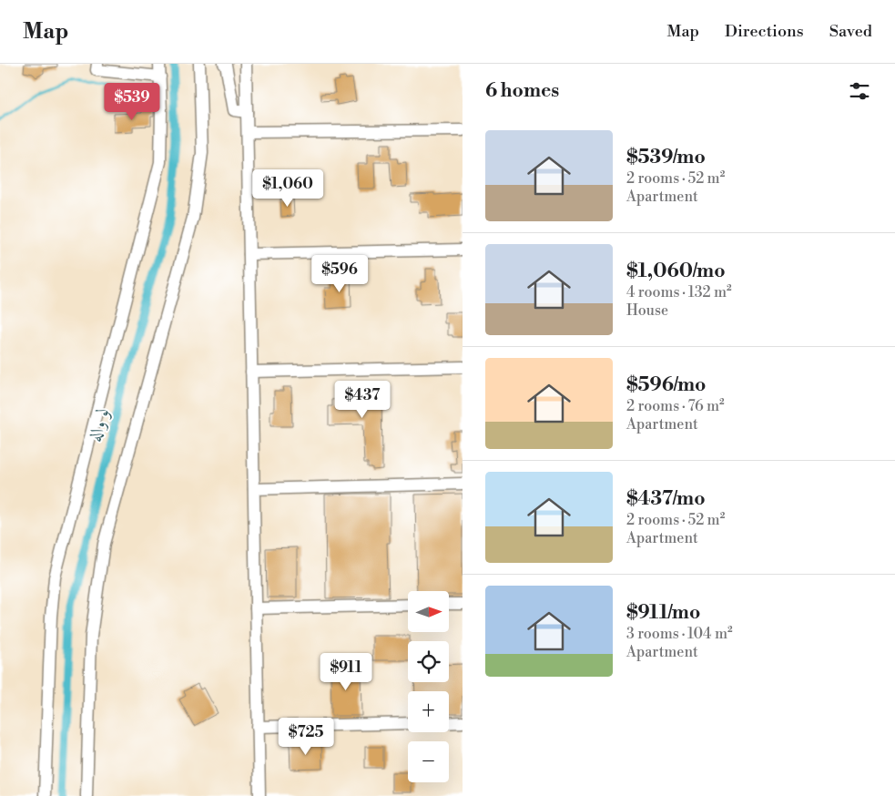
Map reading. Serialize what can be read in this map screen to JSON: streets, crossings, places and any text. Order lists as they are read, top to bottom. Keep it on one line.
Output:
{"water":["لو واله"],"north":"right","page":{"header":"Map","nav":["Map","Directions","Saved"],"heading":"6 homes","price":["$539","$1,060","$596","$437","$911","$725"],"list":[{"name":"$539/mo","note":"2 rooms · 52 m² · Apartment"},{"name":"$1,060/mo","note":"4 rooms · 132 m² · House"},{"name":"$596/mo","note":"2 rooms · 76 m² · Apartment"},{"name":"$437/mo","note":"2 rooms · 52 m² · Apartment"},{"name":"$911/mo","note":"3 rooms · 104 m² · Apartment"}],"map_buttons":["+","−"]}}
